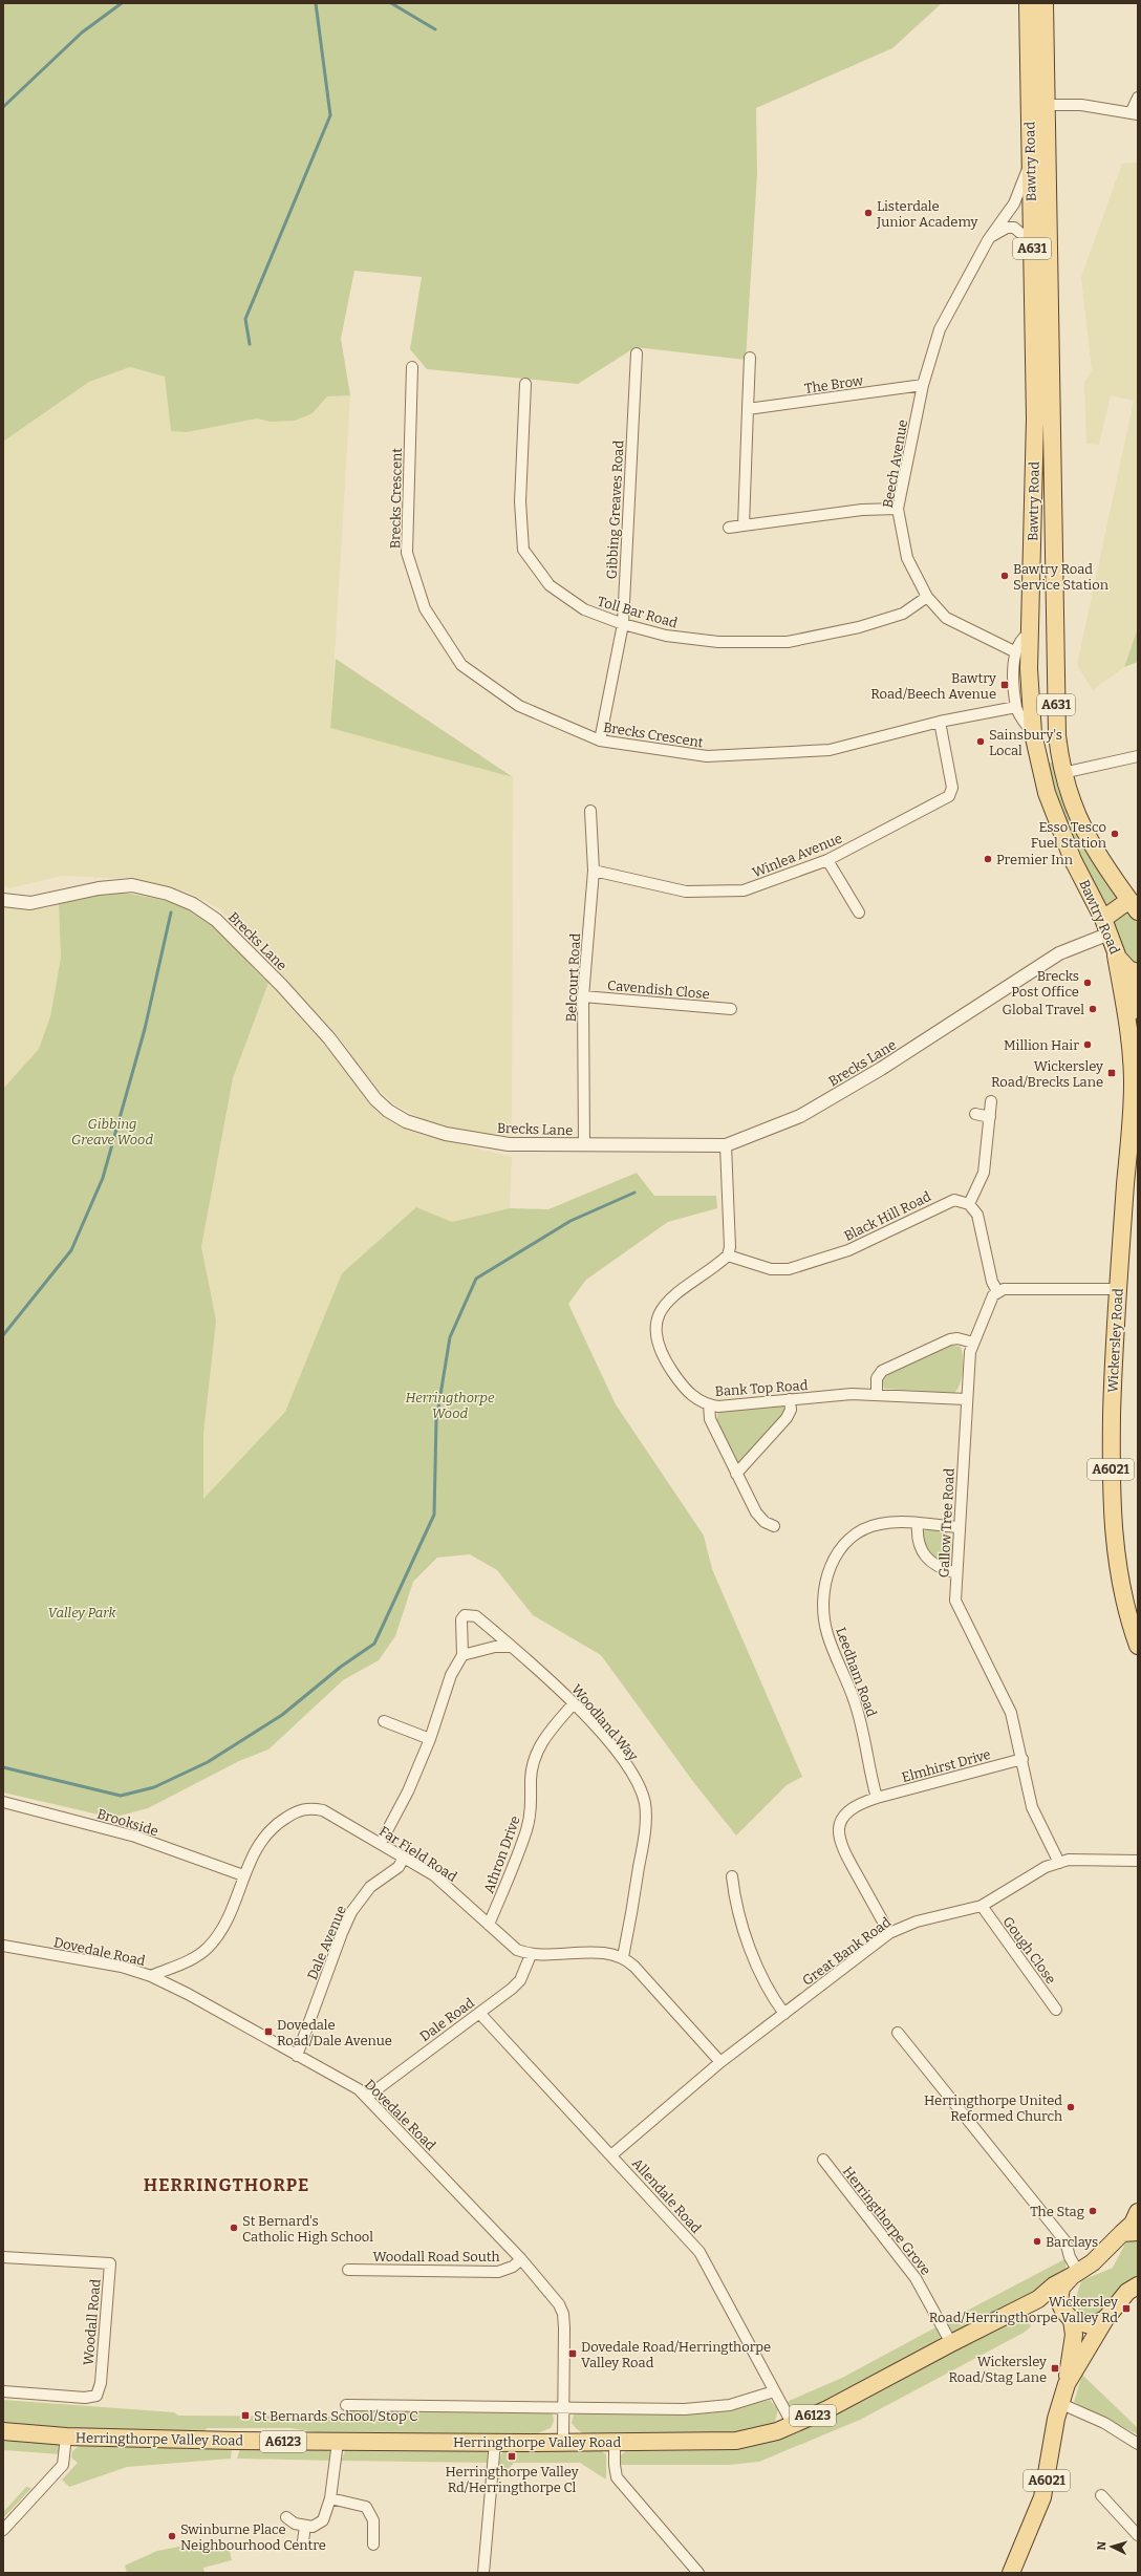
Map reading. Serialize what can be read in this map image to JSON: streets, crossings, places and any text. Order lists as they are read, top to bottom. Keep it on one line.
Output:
{"streets":{"main road":["Bawtry Road","A631","Wickersley Road","A6021","A6123","Herringthorpe Valley Road"],"street":["The Brow","Beech Avenue","Brecks Crescent","Gibbing Greaves Road","Toll Bar Road","Winlea Avenue","Brecks Lane","Belcourt Road","Cavendish Close","Black Hill Road","Bank Top Road","Gallow Tree Road","Leedham Road","Woodland Way","Elmhirst Drive","Brookside","Far Field Road","Athron Drive","Dale Avenue","Gough Close","Dovedale Road","Great Bank Road","Dale Road","Allendale Road","Herringthorpe Grove","Woodall Road South","Woodall Road"]},"crossings":[["Bawtry Road","Beech Avenue"],["Bawtry Road","Brecks Lane"],["Bawtry Road","Wickersley Road"],["The Brow","Beech Avenue"],["Beech Avenue","Toll Bar Road"],["Brecks Crescent","Gibbing Greaves Road"],["Brecks Crescent","Winlea Avenue"],["Gibbing Greaves Road","Toll Bar Road"],["Winlea Avenue","Belcourt Road"],["Brecks Lane","Belcourt Road"],["Belcourt Road","Cavendish Close"],["Black Hill Road","Bank Top Road"],["Bank Top Road","Gallow Tree Road"],["A6021","Herringthorpe Valley Road"],["Gallow Tree Road","Leedham Road"],["Gallow Tree Road","Elmhirst Drive"],["Gallow Tree Road","Great Bank Road"],["Leedham Road","Elmhirst Drive"],["Woodland Way","Far Field Road"],["Woodland Way","Athron Drive"],["Brookside","Far Field Road"],["Far Field Road","Athron Drive"],["Far Field Road","Dale Avenue"],["Far Field Road","Dovedale Road"],["Far Field Road","Dale Road"],["Dale Avenue","Dovedale Road"],["Gough Close","Great Bank Road"],["Dovedale Road","Dale Road"],["Dovedale Road","Woodall Road South"],["Dovedale Road","Herringthorpe Valley Road"],["Great Bank Road","Allendale Road"],["Dale Road","Allendale Road"],["Allendale Road","Herringthorpe Valley Road"],["Herringthorpe Grove","Herringthorpe Valley Road"]],"districts":["HERRINGTHORPE"],"parks":["Gibbing Greave Wood","Herringthorpe Wood","Valley Park"],"places":{"other":["Listerdale Junior Academy","Bawtry Road Service Station","Sainsbury's Local","Esso Tesco Fuel Station","Premier Inn","Brecks Post Office","Global Travel","Million Hair","Herringthorpe United Reformed Church","The Stag","St Bernard's Catholic High School","Barclays","Swinburne Place Neighbourhood Centre"],"transit":["Bawtry Road/Beech Avenue","Wickersley Road/Brecks Lane","Dovedale Road/Dale Avenue","Wickersley Road/Herringthorpe Valley Rd","Dovedale Road/Herringthorpe Valley Road","Wickersley Road/Stag Lane","St Bernards School/Stop C","Herringthorpe Valley Rd/Herringthorpe Cl"]},"north":"left"}
